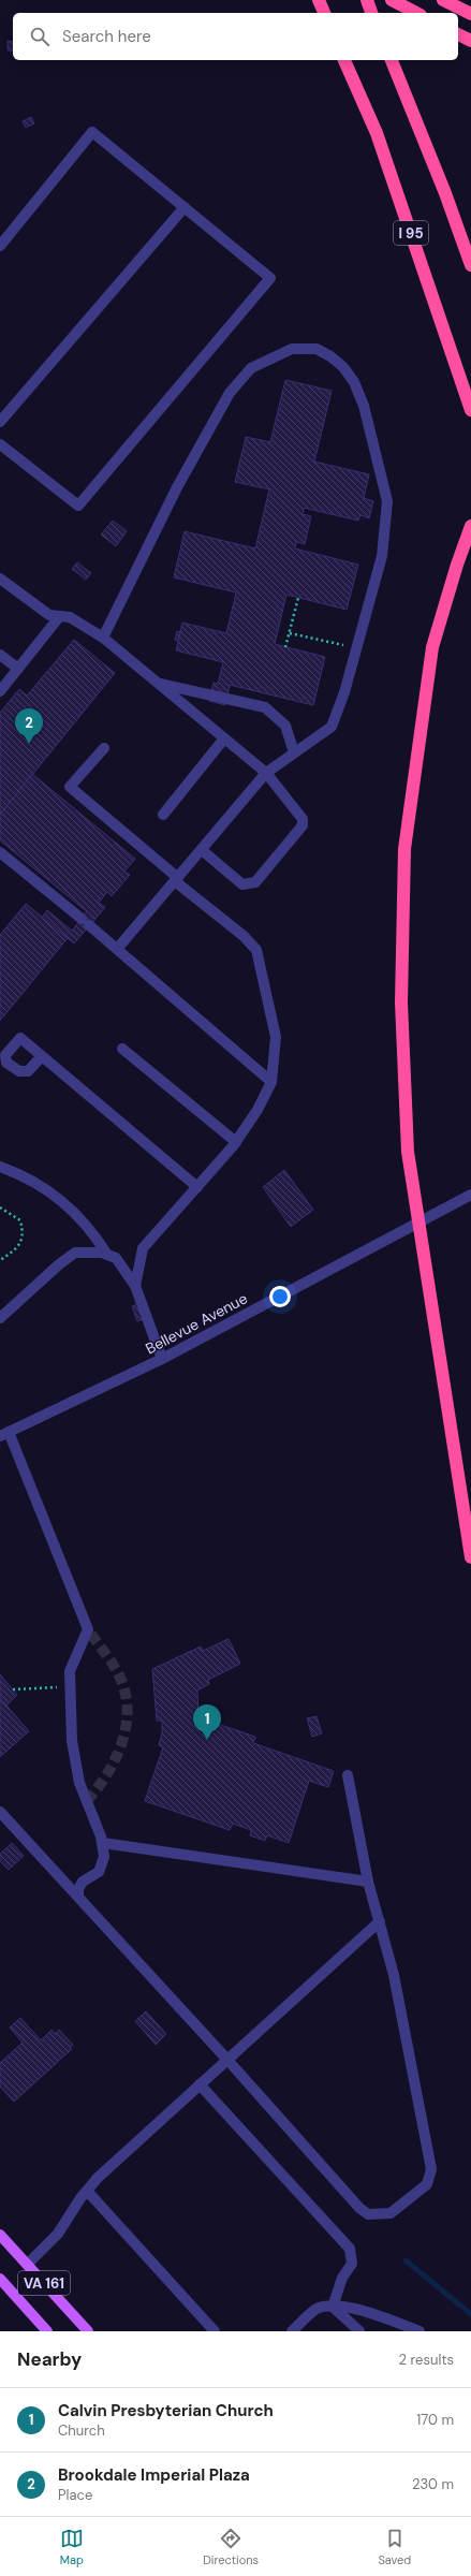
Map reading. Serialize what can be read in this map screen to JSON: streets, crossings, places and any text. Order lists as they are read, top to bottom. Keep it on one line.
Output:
{"streets":{"highway":["I 95"],"main road":["VA 161"],"street":["Bellevue Avenue"]},"page":{"search":"Search here","pins":["2","1"],"heading":["Nearby","2 results"],"list":[{"mark":"1","name":"Calvin Presbyterian Church","note":"Church","value":"170 m"},{"mark":"2","name":"Brookdale Imperial Plaza","note":"Place","value":"230 m"}],"nav":["Map","Directions","Saved"]}}
